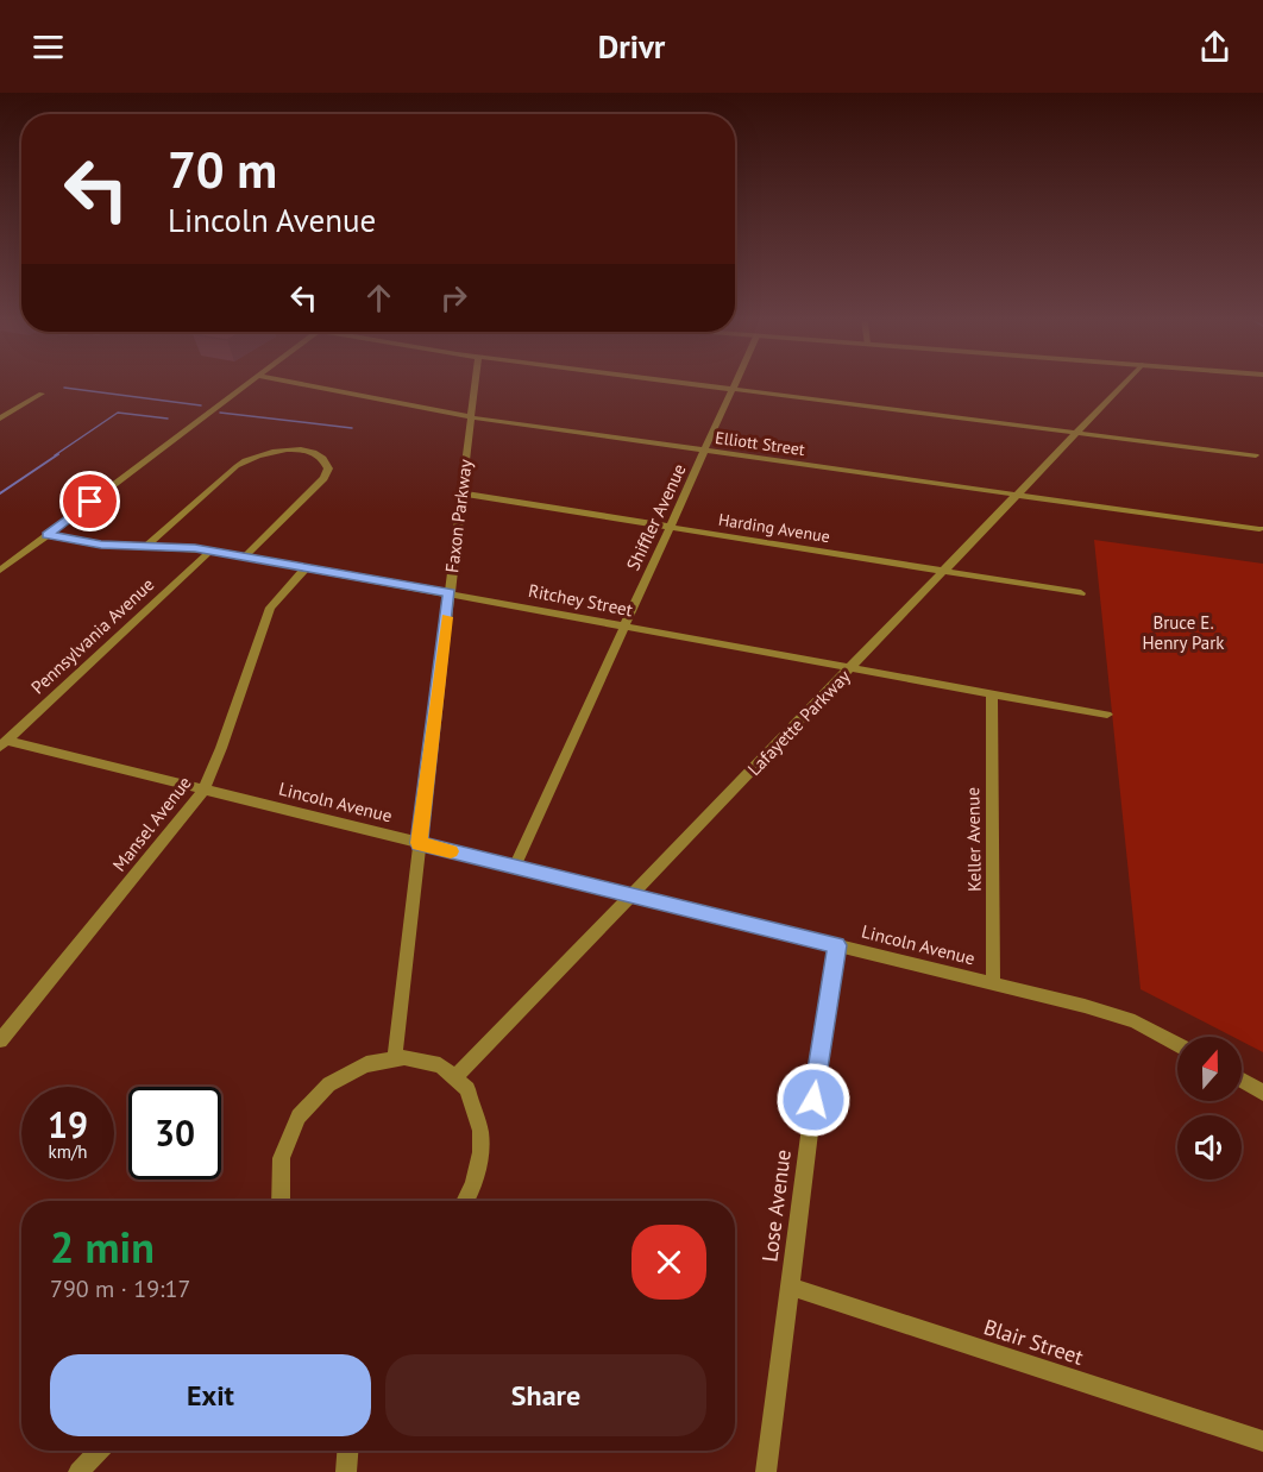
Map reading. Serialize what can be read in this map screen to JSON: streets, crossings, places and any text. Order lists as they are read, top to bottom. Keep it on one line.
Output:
{"streets":{"street":["Elliott Street","Faxon Parkway","Shiffler Avenue","Harding Avenue","Ritchey Street","Pennsylvania Avenue","Lafayette Parkway","Lincoln Avenue","Mansel Avenue","Keller Avenue","Lose Avenue","Blair Street"]},"crossings":[["Elliott Street","Faxon Parkway"],["Elliott Street","Shiffler Avenue"],["Elliott Street","Lafayette Parkway"],["Faxon Parkway","Harding Avenue"],["Faxon Parkway","Ritchey Street"],["Faxon Parkway","Lincoln Avenue"],["Shiffler Avenue","Harding Avenue"],["Shiffler Avenue","Ritchey Street"],["Shiffler Avenue","Lincoln Avenue"],["Harding Avenue","Lafayette Parkway"],["Ritchey Street","Pennsylvania Avenue"],["Ritchey Street","Lafayette Parkway"],["Ritchey Street","Mansel Avenue"],["Ritchey Street","Keller Avenue"],["Pennsylvania Avenue","Lincoln Avenue"],["Lafayette Parkway","Lincoln Avenue"],["Lincoln Avenue","Mansel Avenue"],["Lincoln Avenue","Keller Avenue"],["Lincoln Avenue","Lose Avenue"],["Lose Avenue","Blair Street"]],"parks":["Bruce E. Henry Park"],"north":"top","page":{"header":"Drivr","turn":["70 m","Lincoln Avenue"],"speed":"19 km/h","limit":"30","heading":["2 min","790 m · 19:17"],"buttons":["Exit","Share"]}}
